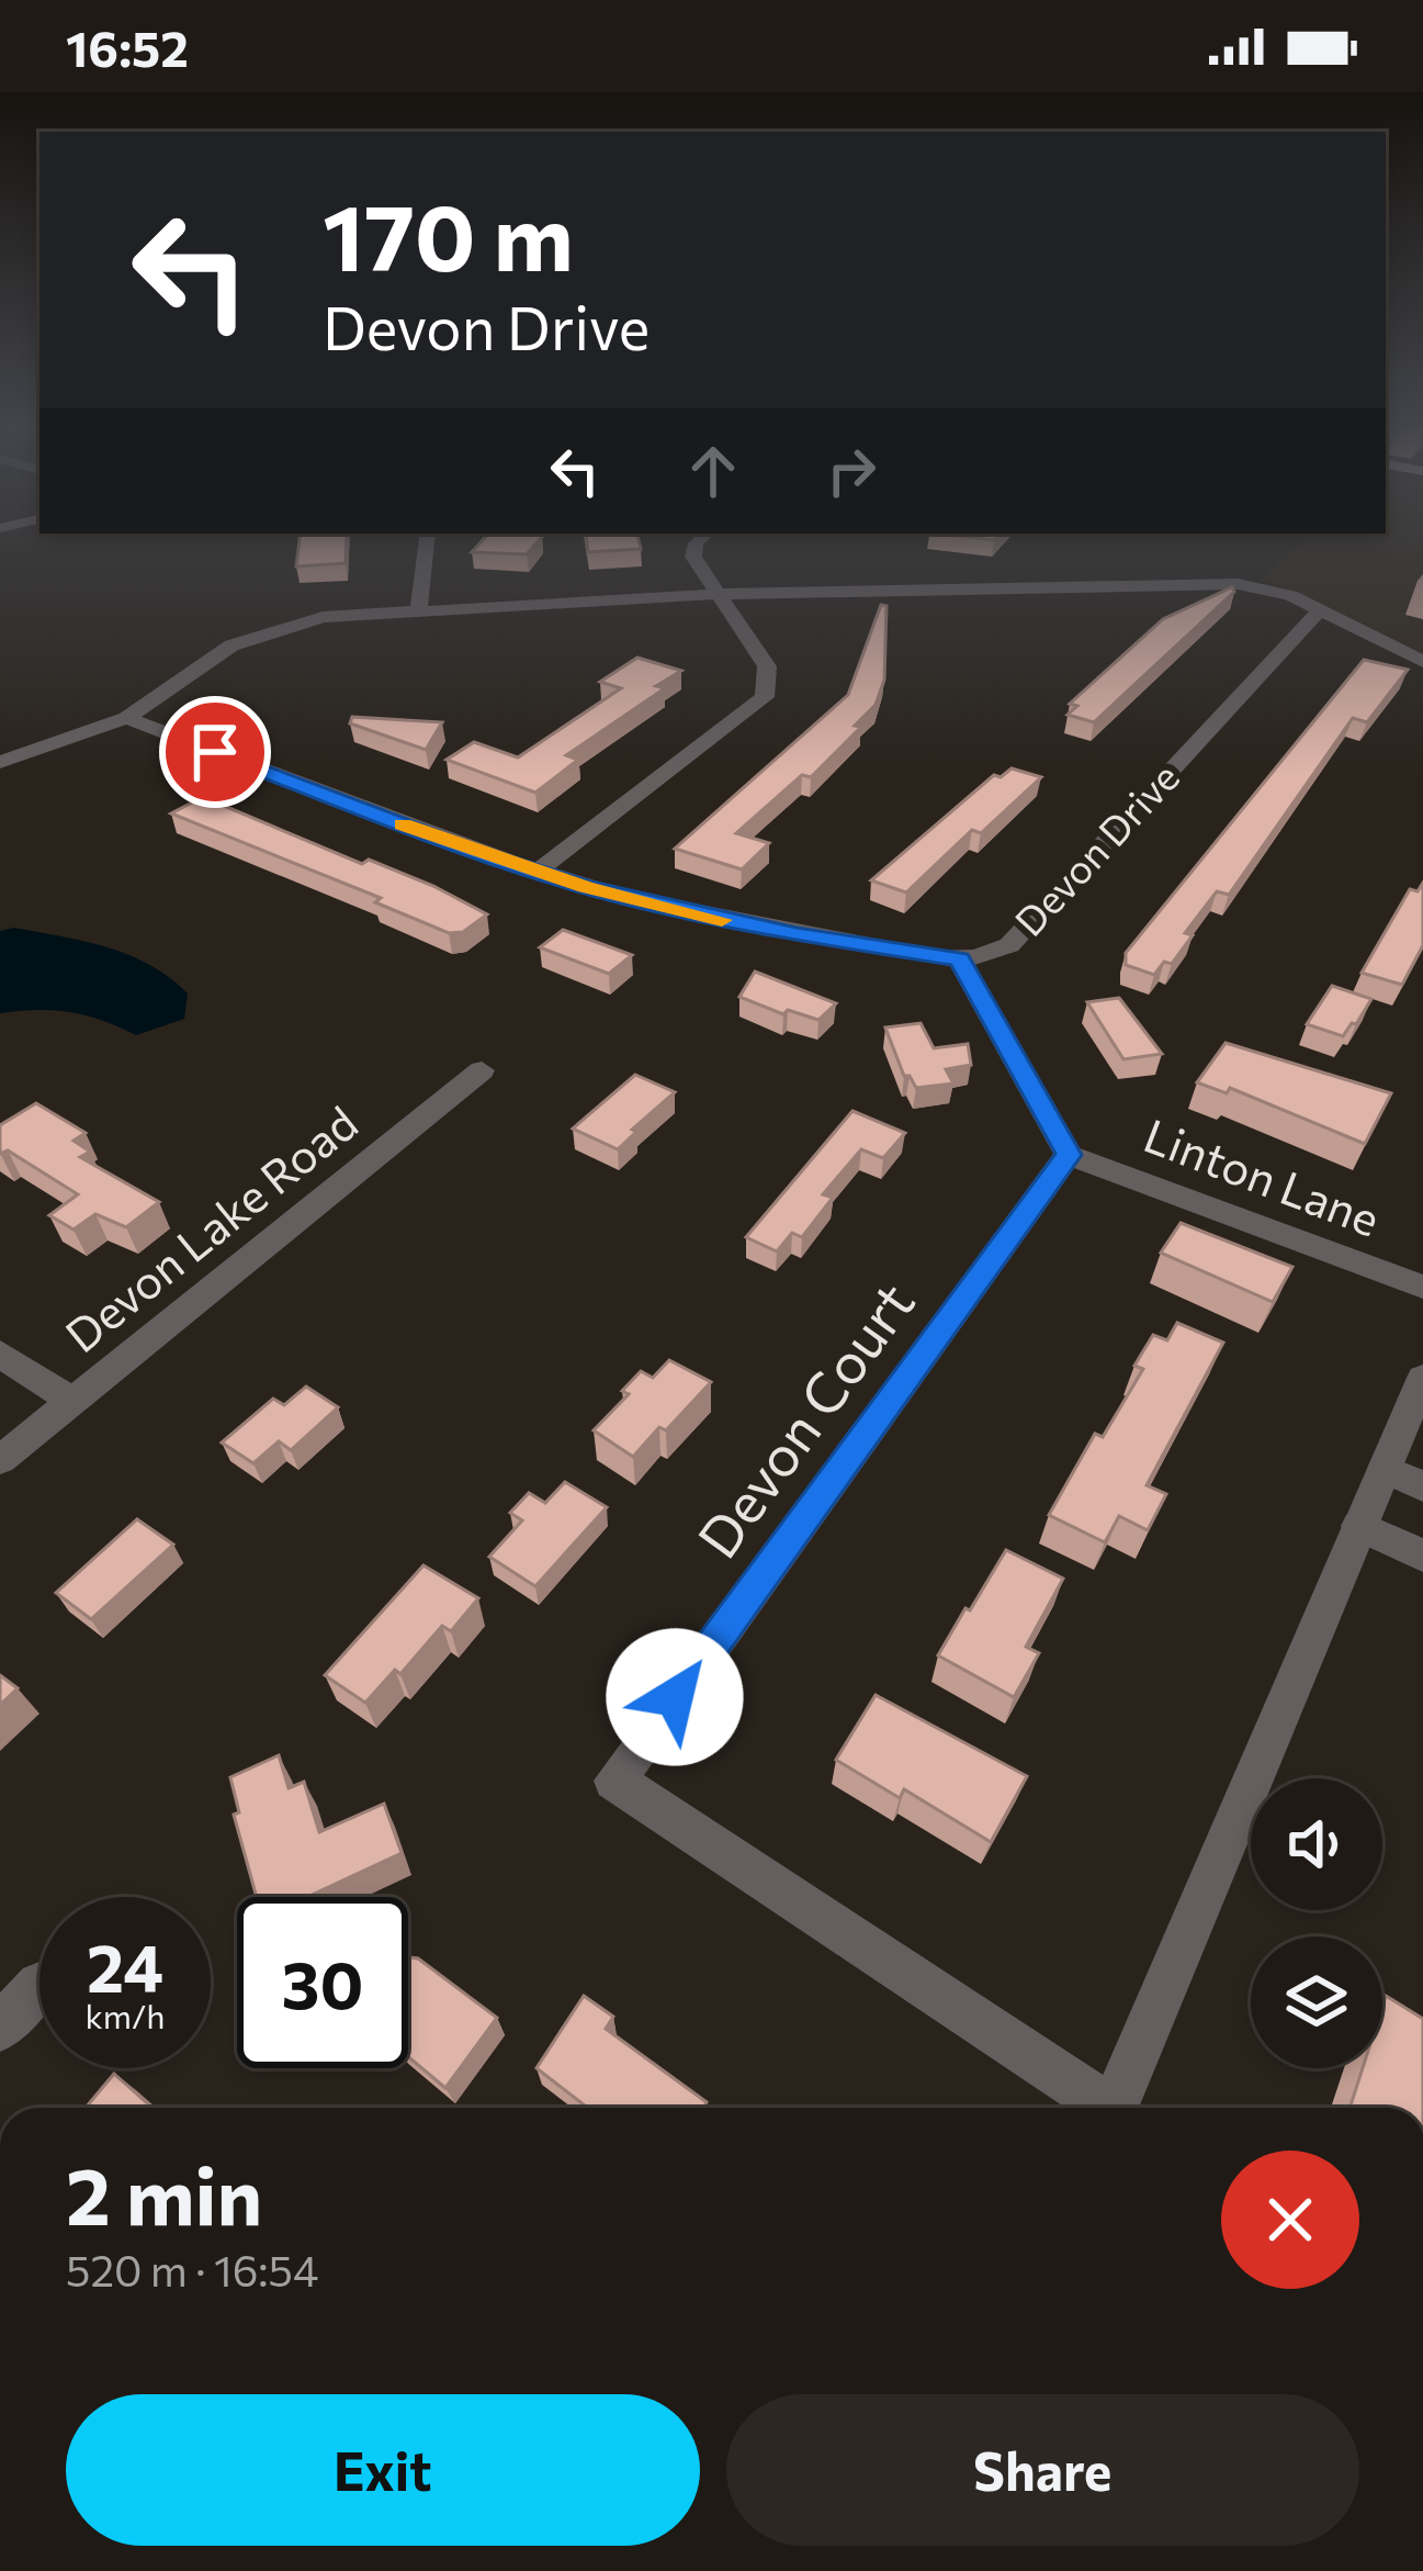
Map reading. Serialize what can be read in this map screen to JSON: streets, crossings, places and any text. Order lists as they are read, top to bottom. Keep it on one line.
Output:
{"streets":{"street":["Devon Drive","Linton Lane","Devon Lake Road","Devon Court"]},"crossings":[["Devon Drive","Linton Lane"],["Devon Drive","Devon Court"],["Linton Lane","Devon Court"]],"page":{"status":"16:52","turn":["170 m","Devon Drive"],"speed":"24 km/h","limit":"30","heading":["2 min","520 m · 16:54"],"buttons":["Exit","Share"]}}
